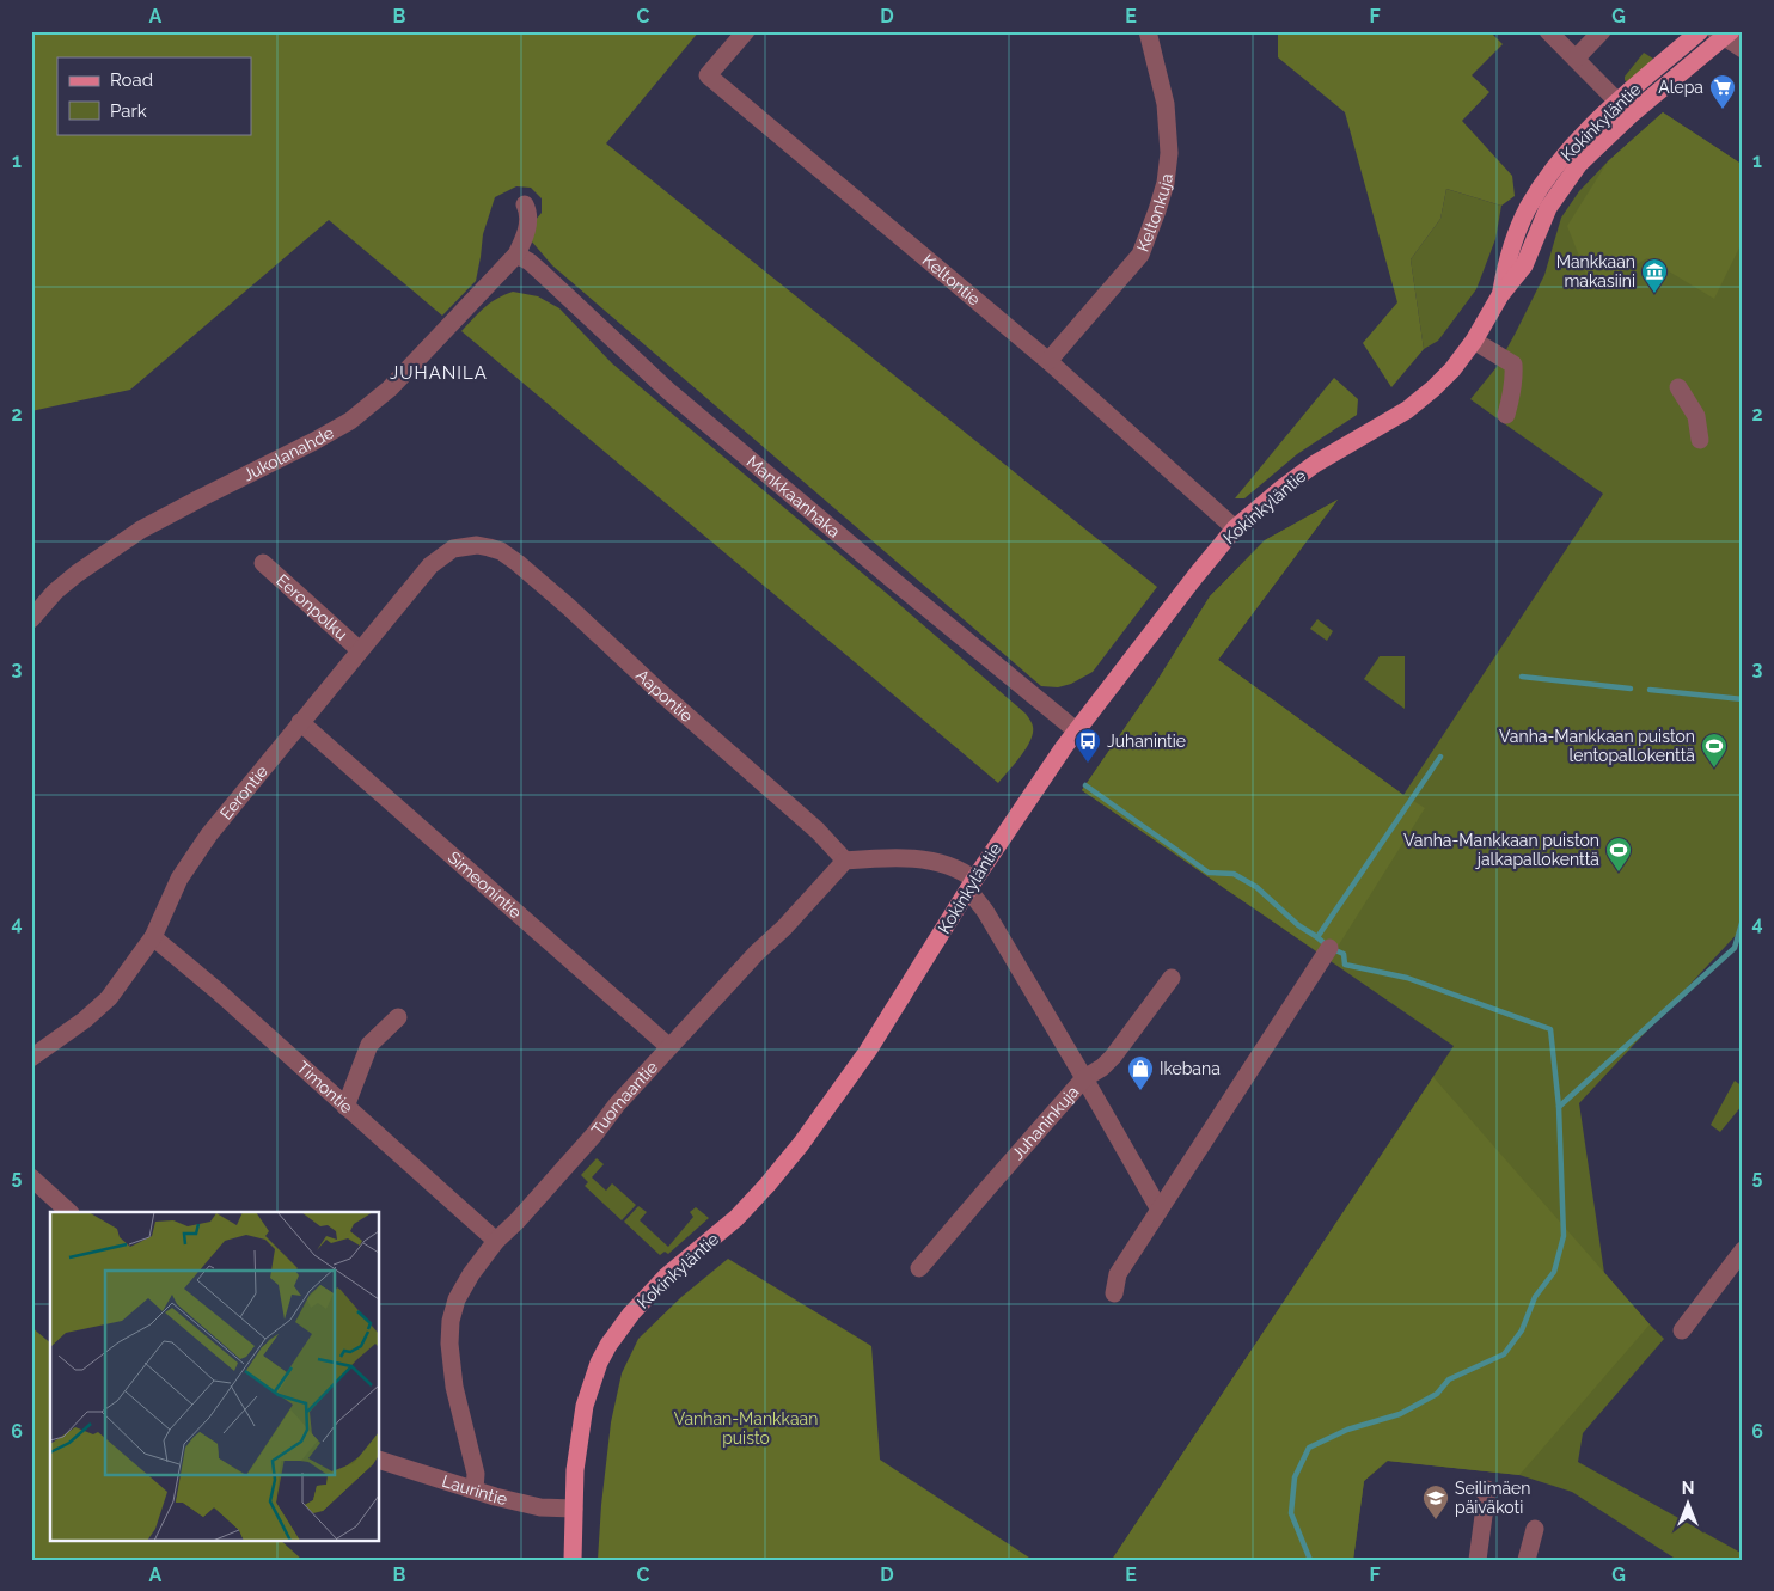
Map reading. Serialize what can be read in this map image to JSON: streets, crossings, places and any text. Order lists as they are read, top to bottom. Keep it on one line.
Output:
{"streets":{"main road":["Kokinkyläntie"],"street":["Keltonkuja","Keltontie","Jukolanahde","Mankkaanhaka","Eeronpolku","Aapontie","Eerontie","Simeonintie","Timontie","Tuomaantie","Juhaninkuja","Laurintie"]},"crossings":[["Kokinkyläntie","Keltontie"],["Kokinkyläntie","Mankkaanhaka"],["Kokinkyläntie","Laurintie"],["Keltonkuja","Keltontie"],["Jukolanahde","Mankkaanhaka"],["Eeronpolku","Eerontie"],["Aapontie","Eerontie"],["Aapontie","Tuomaantie"],["Eerontie","Simeonintie"],["Eerontie","Timontie"],["Simeonintie","Tuomaantie"],["Timontie","Tuomaantie"],["Tuomaantie","Laurintie"]],"districts":["JUHANILA"],"parks":["Vanhan-Mankkaan puisto"],"places":{"supermarket":["Alepa"],"museum":["Mankkaan makasiini"],"bus stop":["Juhanintie"],"sports":["Vanha-Mankkaan puiston lentopallokenttä","Vanha-Mankkaan puiston jalkapallokenttä"],"shop":["Ikebana"],"school or university":["Seilimäen päiväkoti"]},"legend":["Road","Park"],"north":"top","grid":{"columns":["A","B","C","D","E","F","G"],"rows":["1","2","3","4","5","6"]}}
